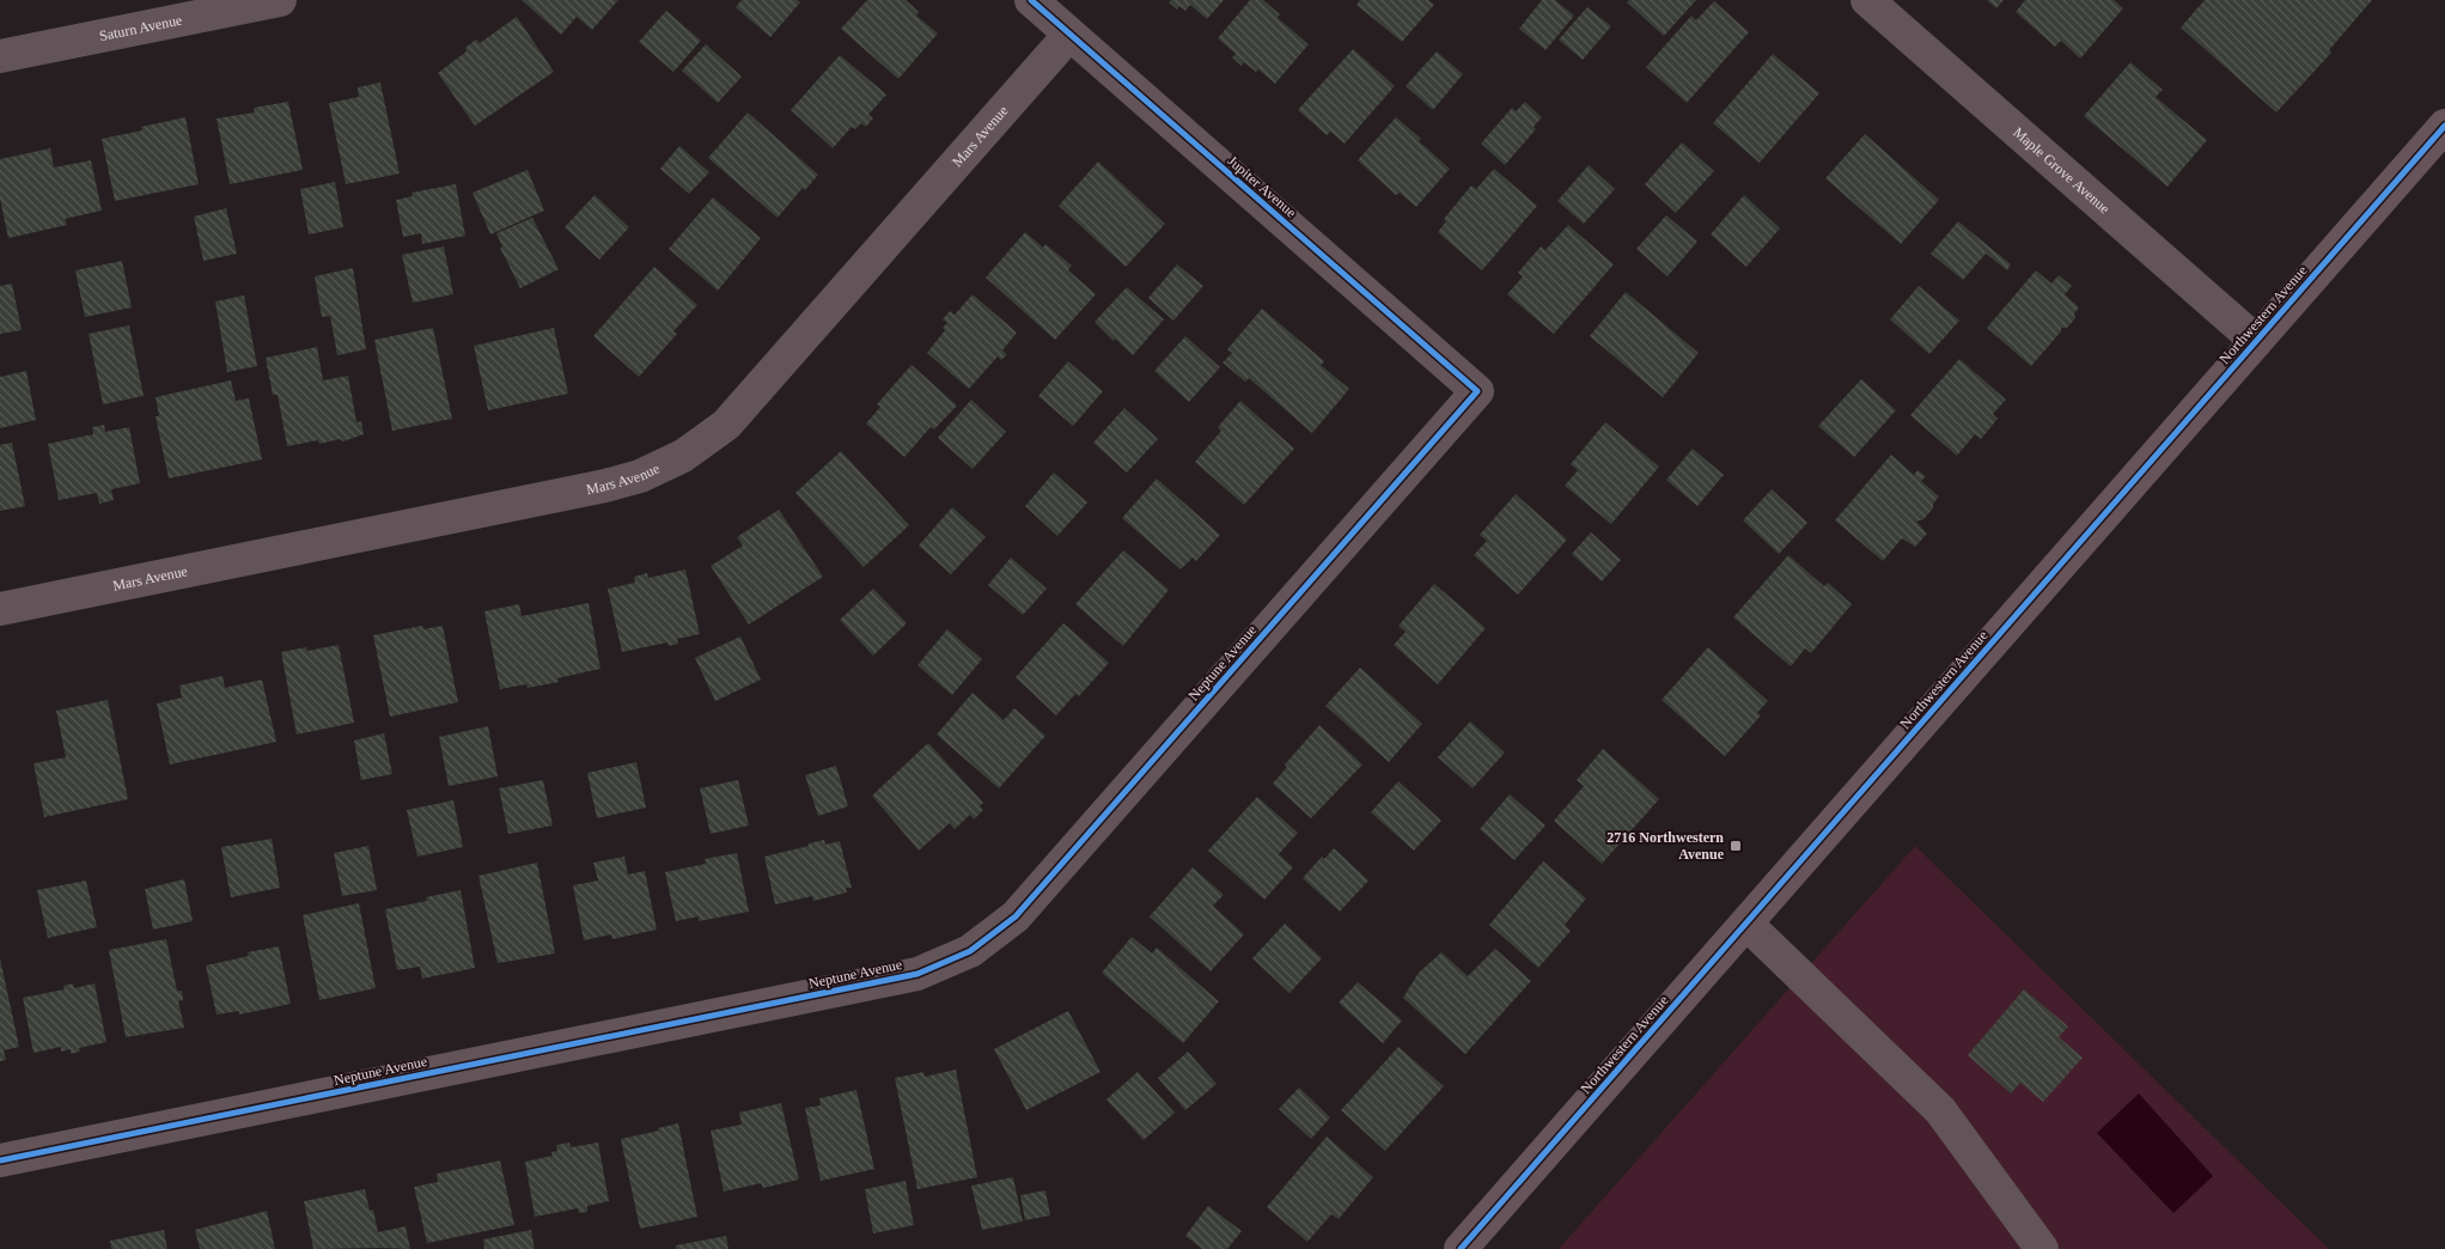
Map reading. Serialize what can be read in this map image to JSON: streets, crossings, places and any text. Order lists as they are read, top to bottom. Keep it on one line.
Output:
{"streets":{"main road":["Northwestern Avenue"],"street":["Saturn Avenue","Mars Avenue","Maple Grove Avenue","Jupiter Avenue","Neptune Avenue"]},"crossings":[["Mars Avenue","Jupiter Avenue"],["Maple Grove Avenue","Northwestern Avenue"],["Jupiter Avenue","Neptune Avenue"]],"places":{"transit":["2716 Northwestern Avenue"]}}
